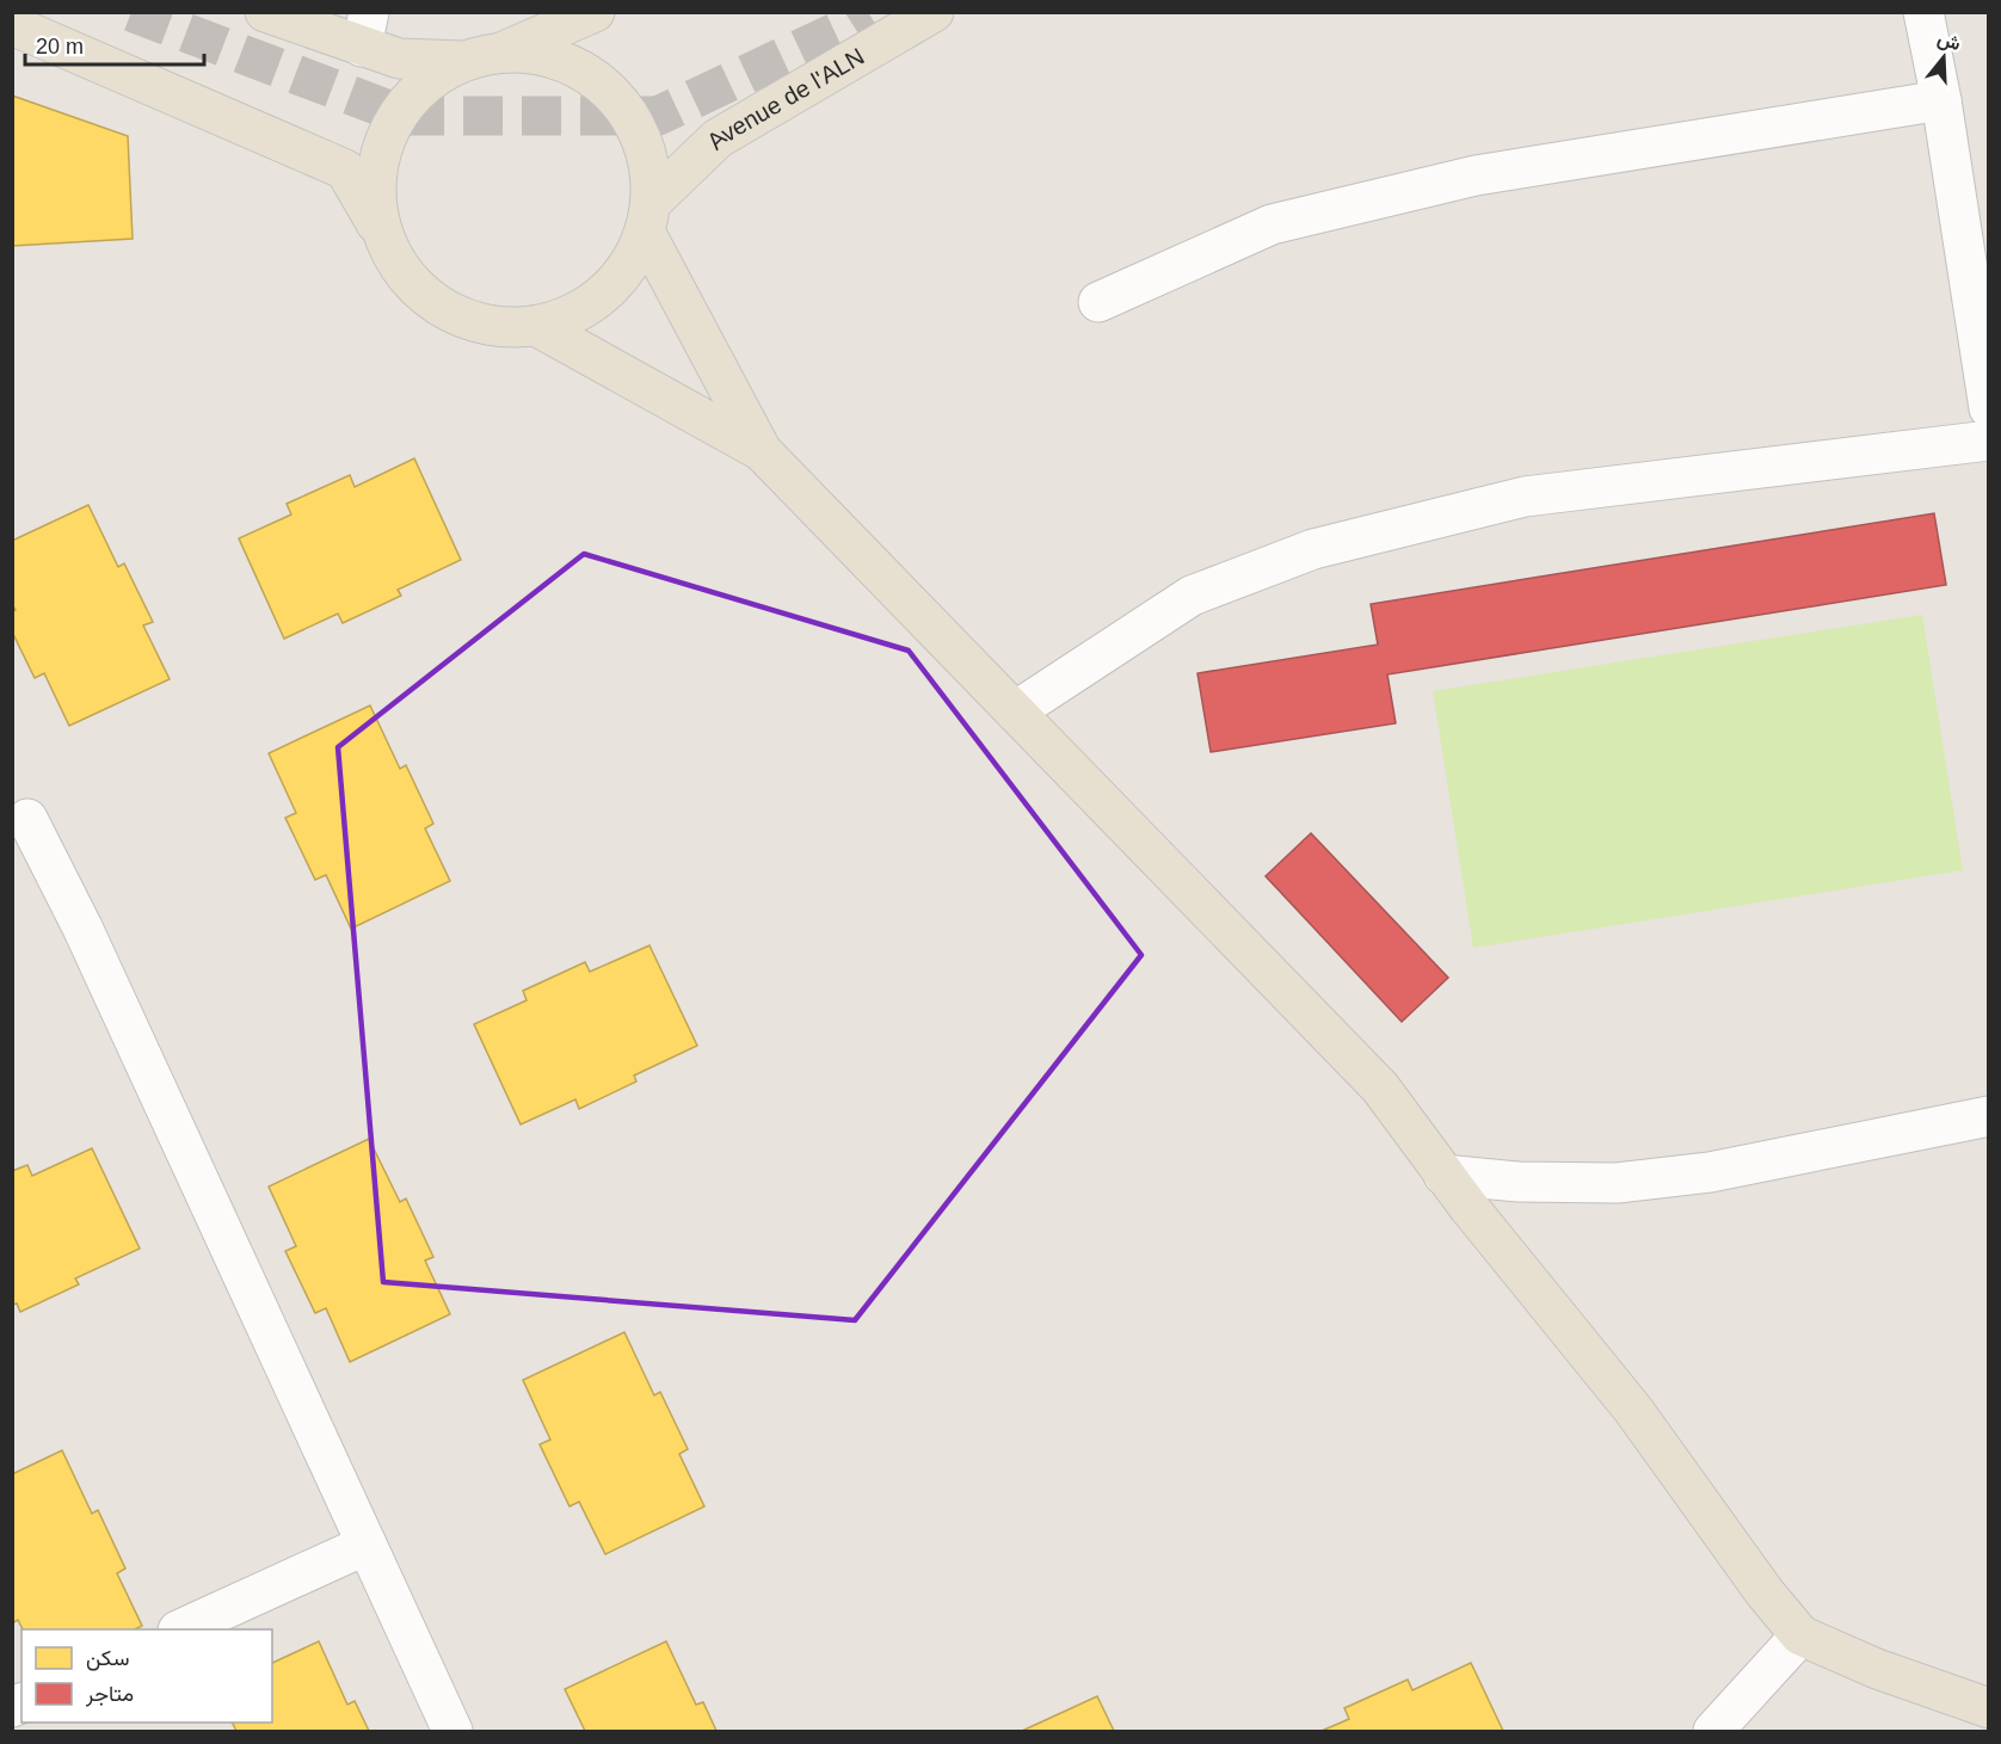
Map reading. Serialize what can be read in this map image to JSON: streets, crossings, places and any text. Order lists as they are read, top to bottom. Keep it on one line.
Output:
{"streets":{"main road":["Avenue de l'ALN"]},"legend":["سكن","متاجر"],"scale_bar":"20 m","north":"top"}
